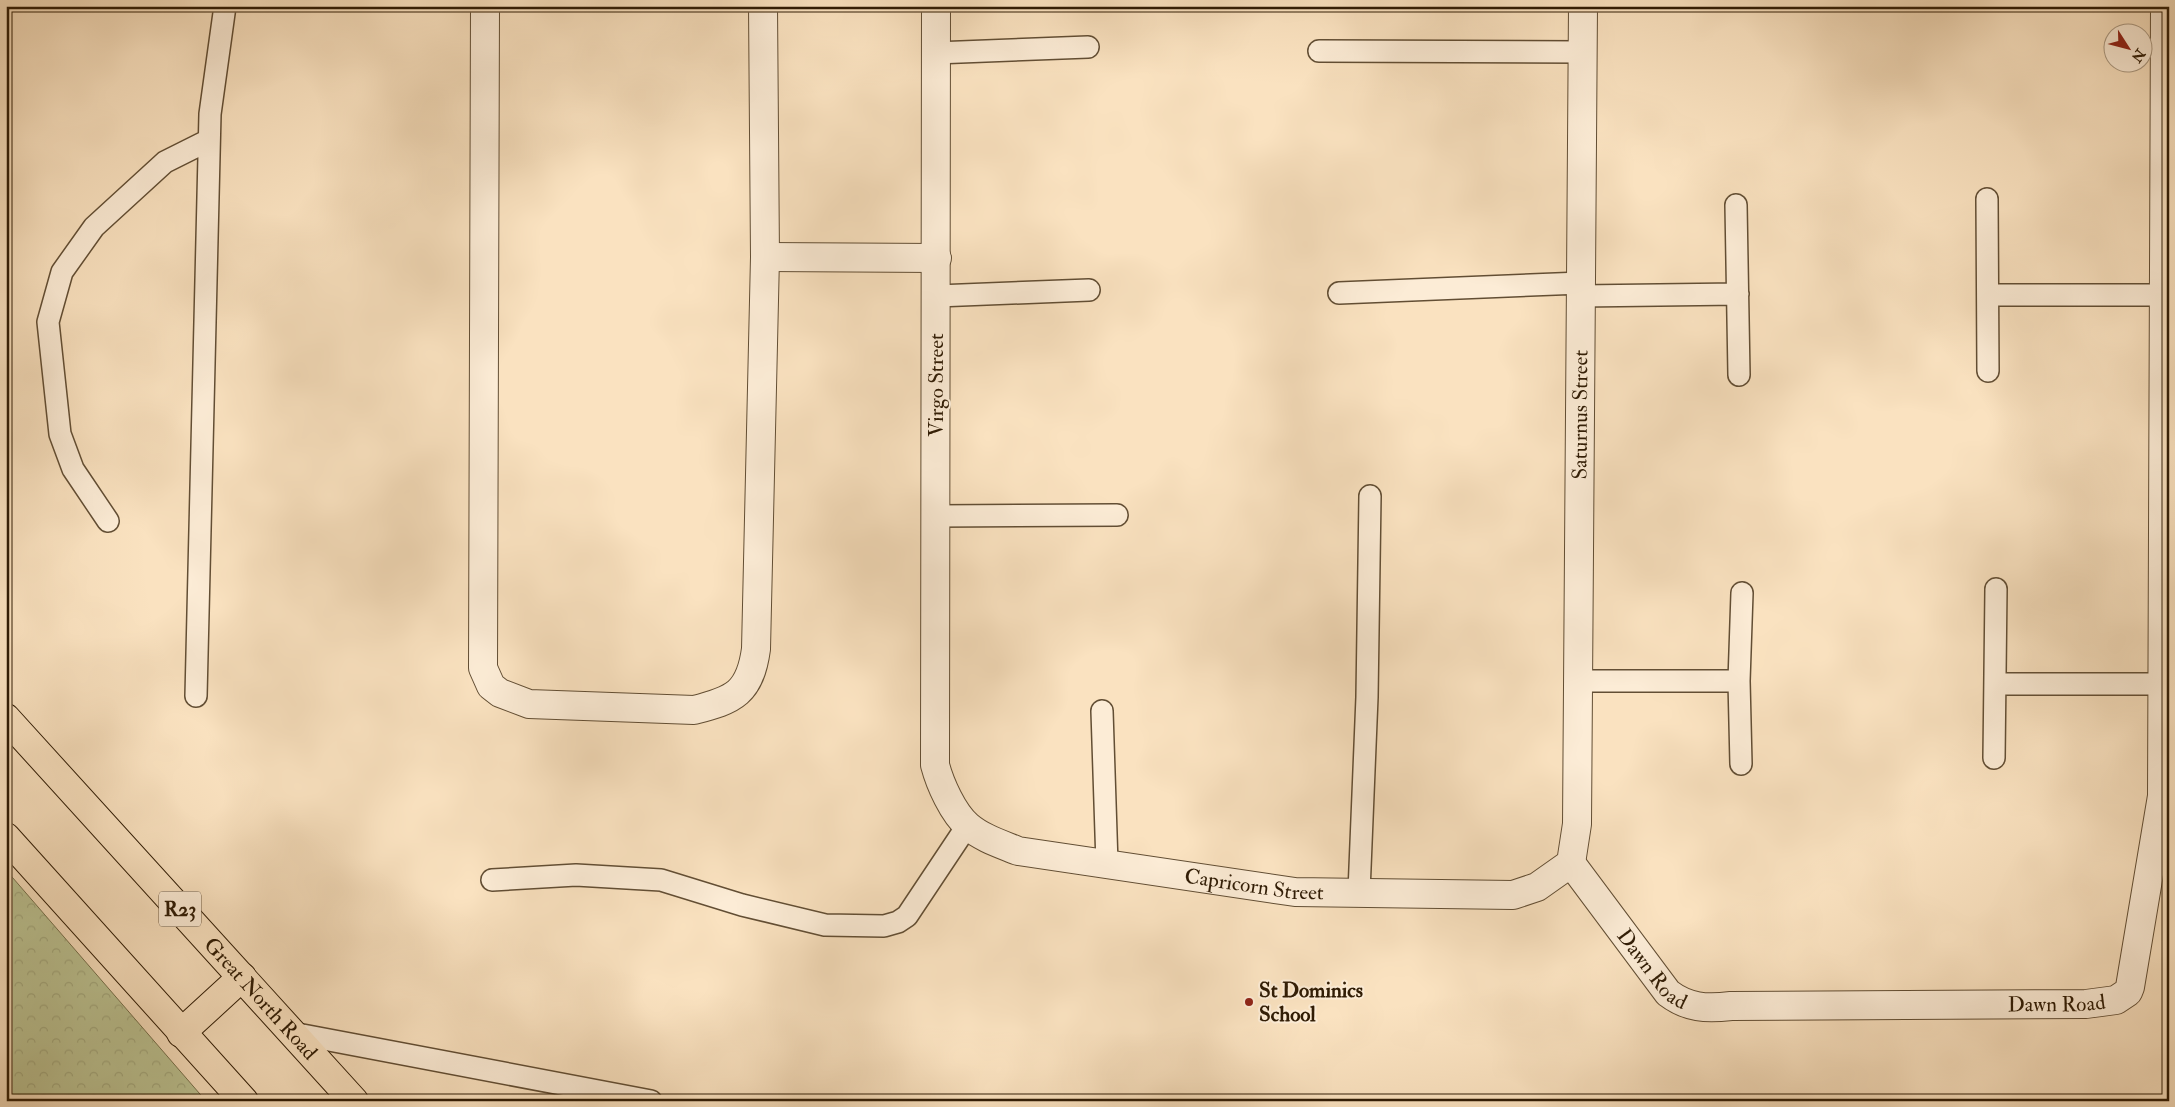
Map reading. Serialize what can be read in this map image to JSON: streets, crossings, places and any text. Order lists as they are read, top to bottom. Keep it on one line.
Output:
{"streets":{"main road":["R23","Great North Road"],"street":["Virgo Street","Saturnus Street","Capricorn Street","Dawn Road"]},"crossings":[["Virgo Street","Capricorn Street"],["Saturnus Street","Capricorn Street"],["Saturnus Street","Dawn Road"],["Capricorn Street","Dawn Road"]],"places":["St Dominics School"],"north":"bottom right"}
